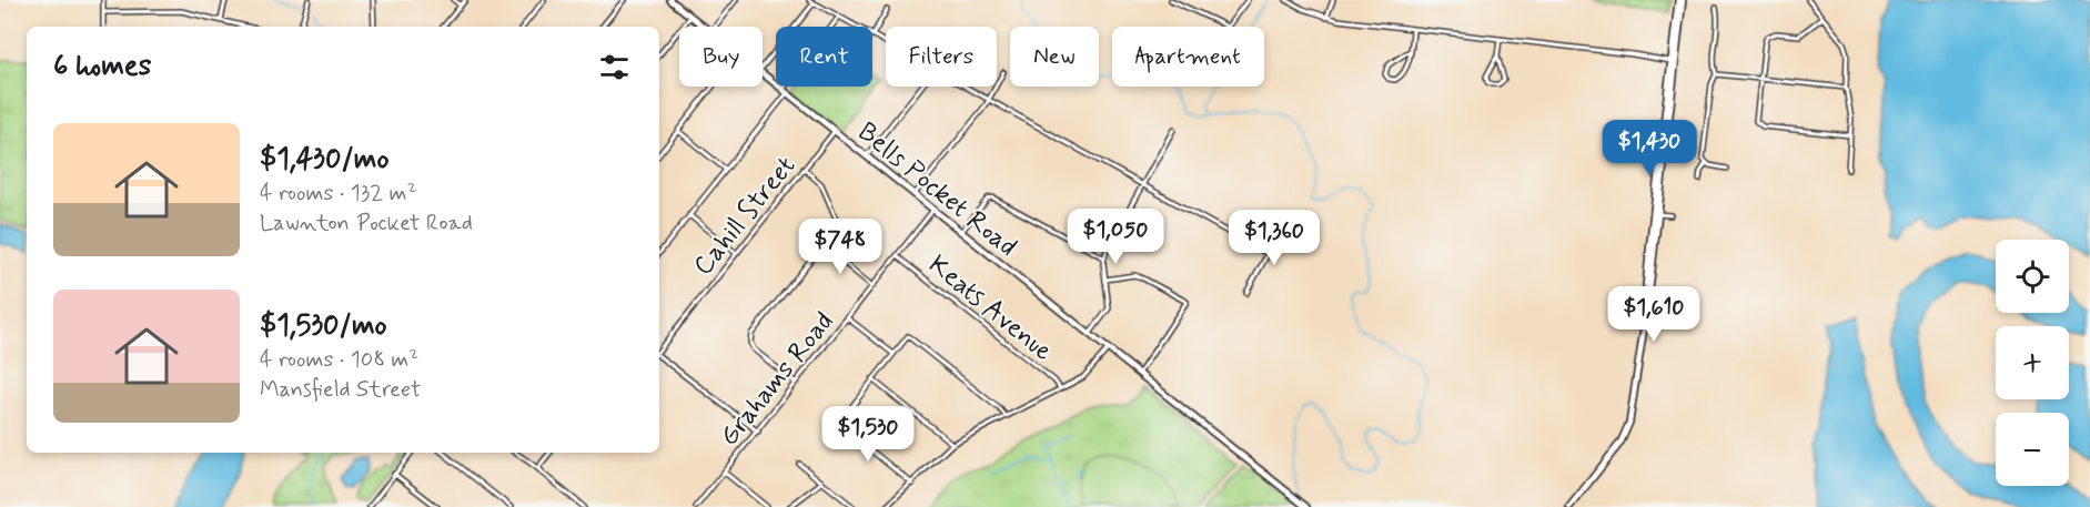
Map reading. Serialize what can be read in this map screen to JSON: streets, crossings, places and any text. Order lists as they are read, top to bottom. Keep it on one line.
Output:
{"streets":{"main road":["Bells Pocket Road"],"street":["Cahill Street","Keats Avenue","Grahams Road"]},"crossings":[["Bells Pocket Road","Cahill Street"],["Bells Pocket Road","Grahams Road"],["Keats Avenue","Grahams Road"]],"page":{"chip":["Buy","Rent","Filters","New","Apartment"],"heading":"6 homes","list":[{"name":"$1,430/mo","note":"4 rooms · 132 m² · Lawnton Pocket Road"},{"name":"$1,530/mo","note":"4 rooms · 108 m² · Mansfield Street"}],"price":["$1,430","$1,050","$1,360","$748","$1,610","$1,530"],"map_buttons":["+","−"]}}
